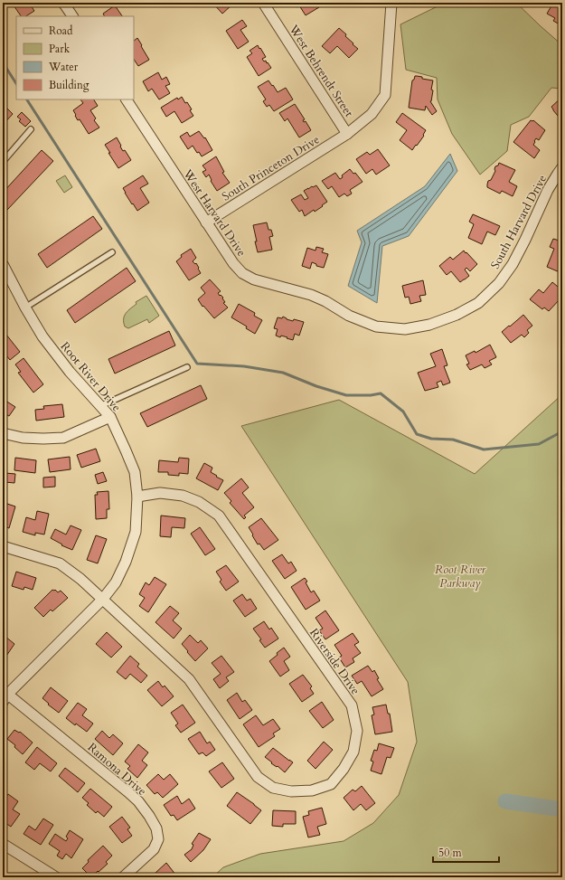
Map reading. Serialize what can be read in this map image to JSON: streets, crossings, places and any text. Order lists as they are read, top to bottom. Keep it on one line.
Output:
{"streets":{"street":["West Behrendt Street","South Princeton Drive","West Harvard Drive","South Harvard Drive","Root River Drive","Riverside Drive","Ramona Drive"]},"crossings":[["West Behrendt Street","South Princeton Drive"],["South Princeton Drive","West Harvard Drive"],["West Harvard Drive","South Harvard Drive"],["Root River Drive","Riverside Drive"],["Root River Drive","Ramona Drive"]],"parks":["Root River Parkway"],"legend":["Road","Park","Water","Building"],"scale_bar":"50 m"}
